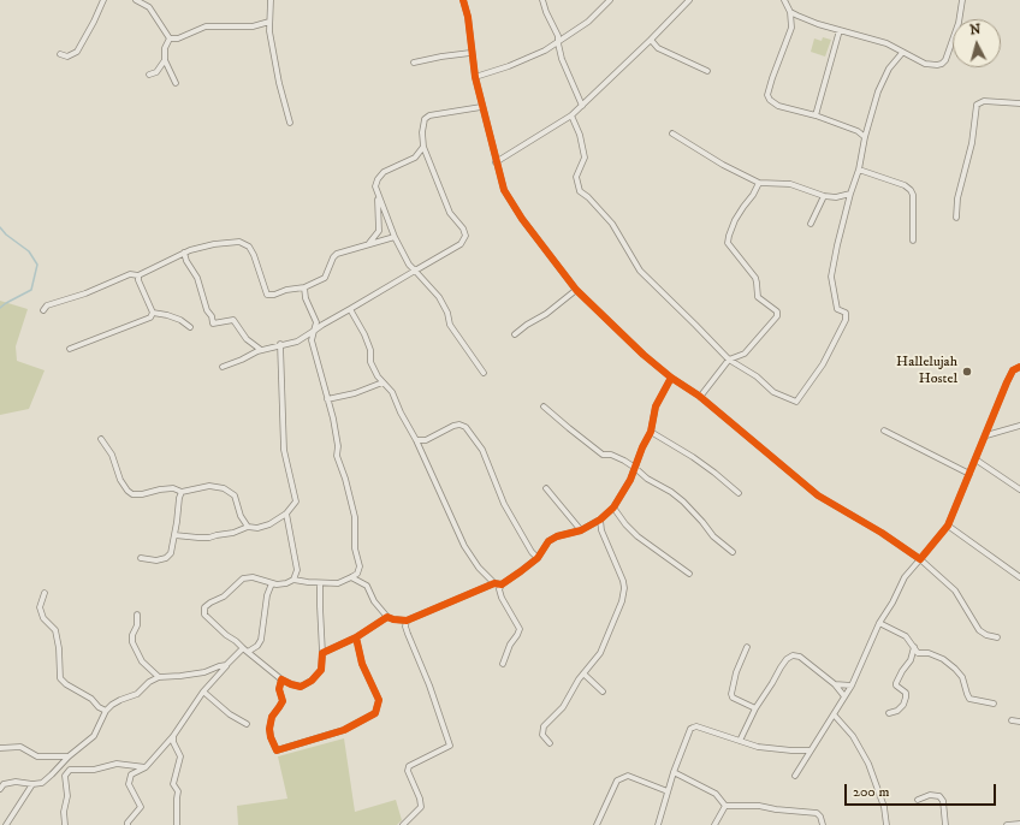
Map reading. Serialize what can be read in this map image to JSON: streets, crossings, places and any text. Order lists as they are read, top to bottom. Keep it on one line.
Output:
{"places":["Hallelujah Hostel"],"scale_bar":"200 m","north":"top"}
